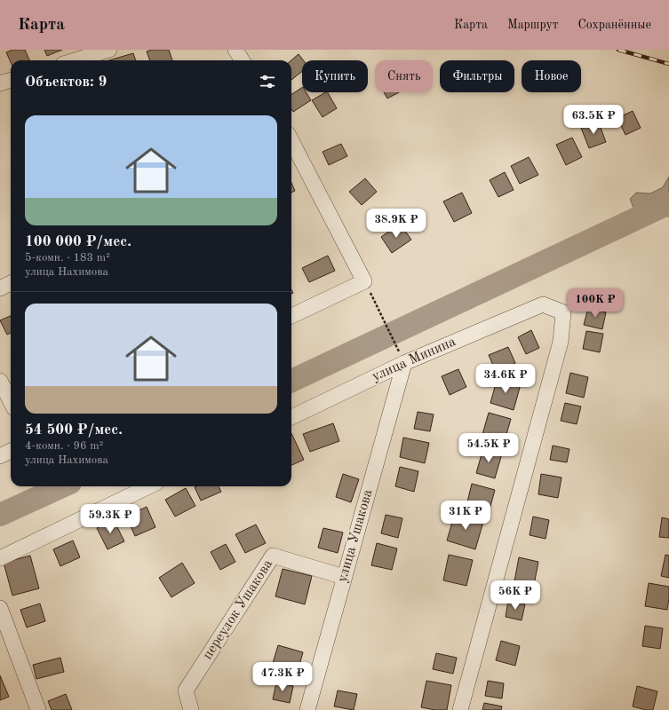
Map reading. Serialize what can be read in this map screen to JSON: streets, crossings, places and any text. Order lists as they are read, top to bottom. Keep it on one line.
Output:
{"streets":{"street":["улица Минина","улица Ушакова","переулок Ушакова"]},"crossings":[["улица Минина","улица Ушакова"],["улица Ушакова","переулок Ушакова"]],"page":{"header":"Карта","nav":["Карта","Маршрут","Сохранённые"],"chip":["Купить","Снять","Фильтры","Новое"],"heading":"Объектов: 9","list":[{"name":"100 000 ₽/мес.","note":"5-комн. · 183 m² · улица Нахимова"},{"name":"54 500 ₽/мес.","note":"4-комн. · 96 m² · улица Нахимова"}],"price":["63.5K ₽","38.9K ₽","100K ₽","34.6K ₽","54.5K ₽","31K ₽","59.3K ₽","56K ₽","47.3K ₽"]}}
